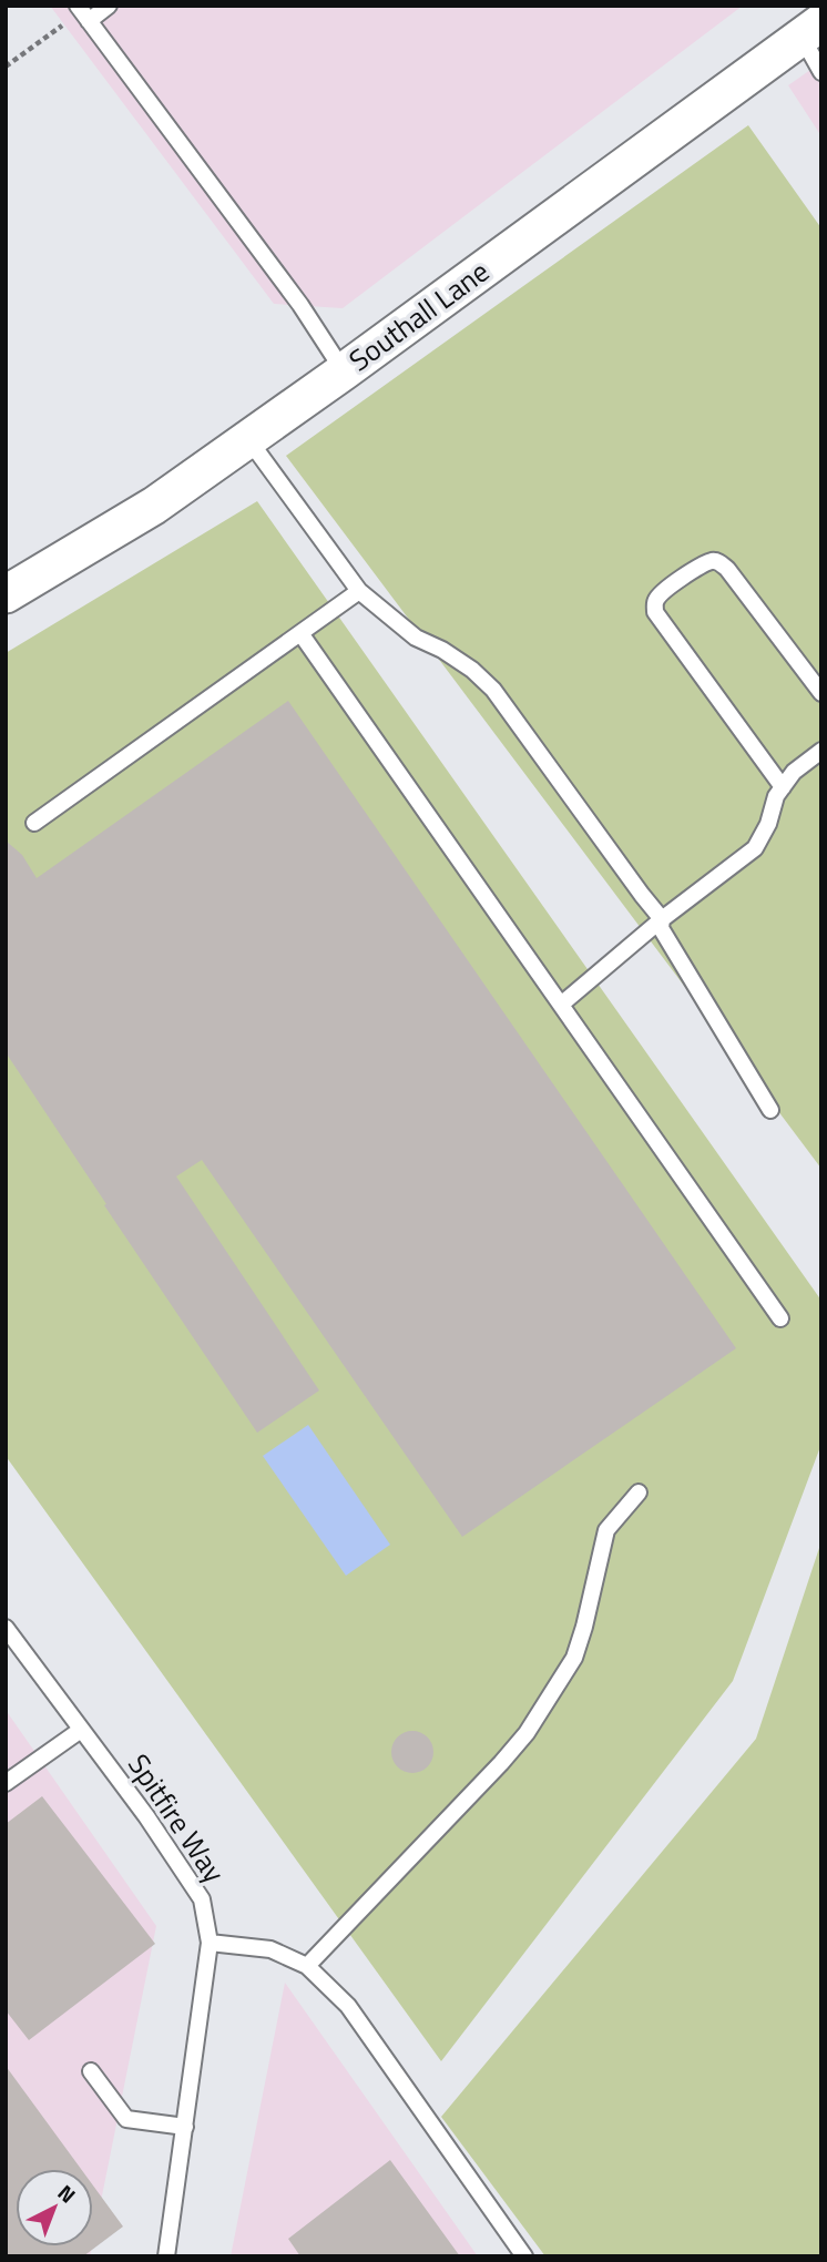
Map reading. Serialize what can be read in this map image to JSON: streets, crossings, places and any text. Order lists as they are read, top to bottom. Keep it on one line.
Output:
{"streets":{"street":["Southall Lane"],"lane":["Spitfire Way"]},"north":"top right"}
